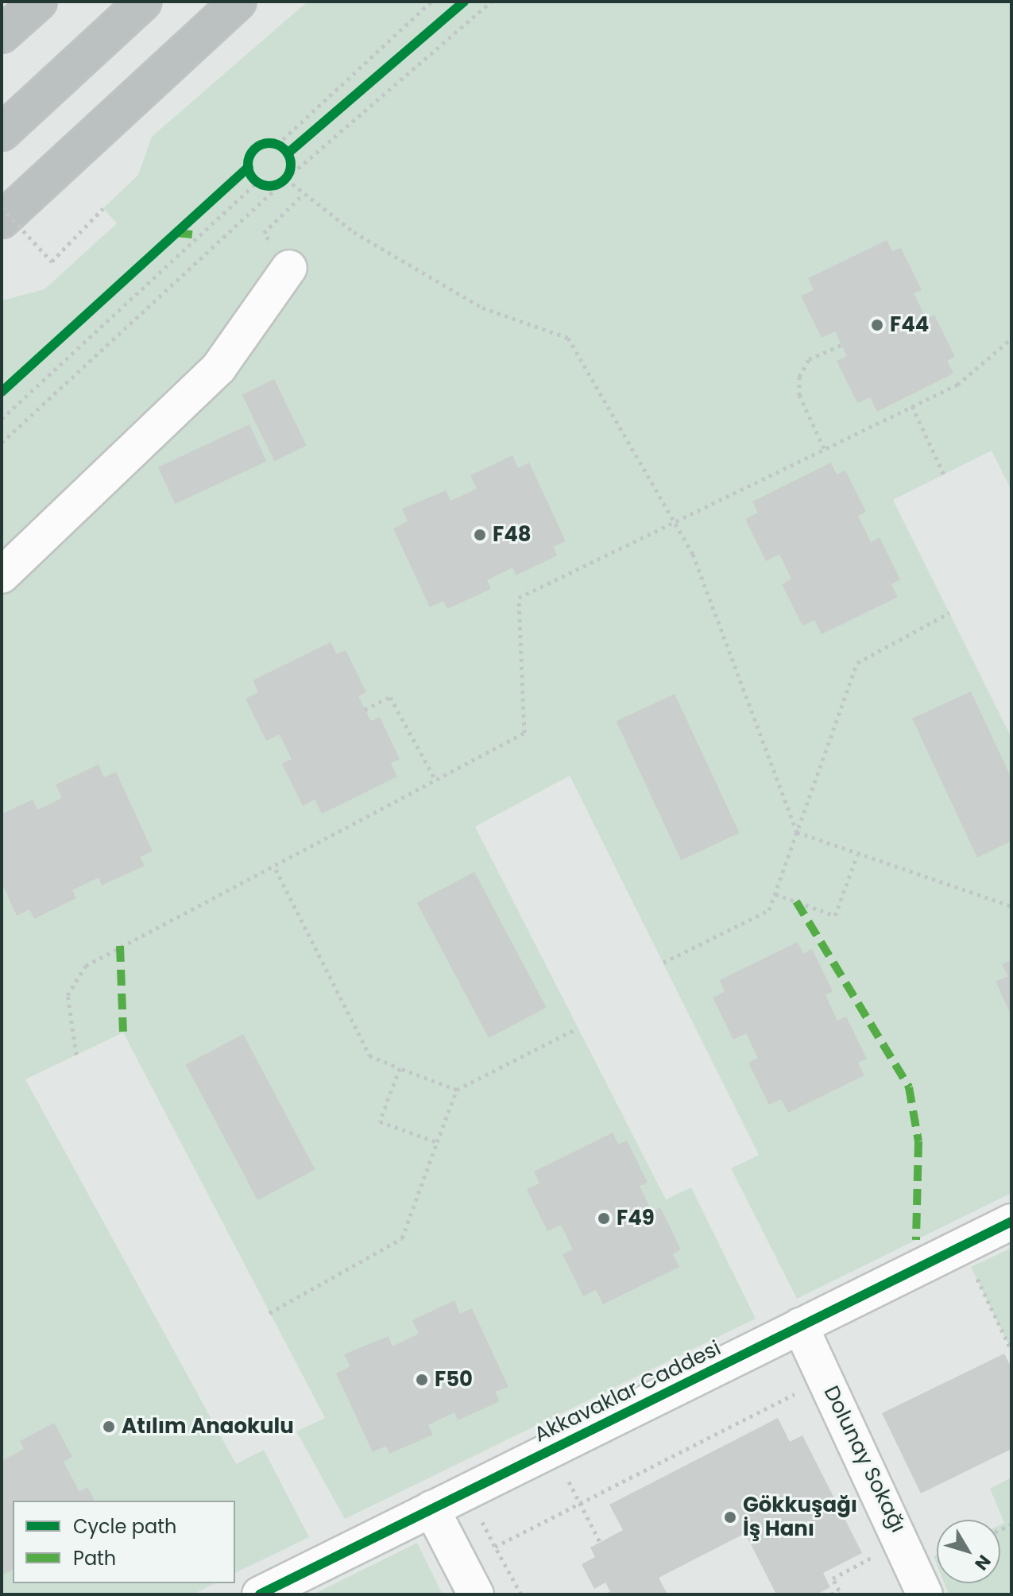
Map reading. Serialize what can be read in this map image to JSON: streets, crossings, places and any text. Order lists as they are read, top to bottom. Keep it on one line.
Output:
{"streets":{"street":["Akkavaklar Caddesi","Dolunay Sokağı"]},"crossings":[["Akkavaklar Caddesi","Dolunay Sokağı"]],"places":["F44","F48","F49","F50","Atılım Anaokulu","Gökkuşağı İş Hanı"],"legend":["Cycle path","Path"],"north":"bottom right"}
